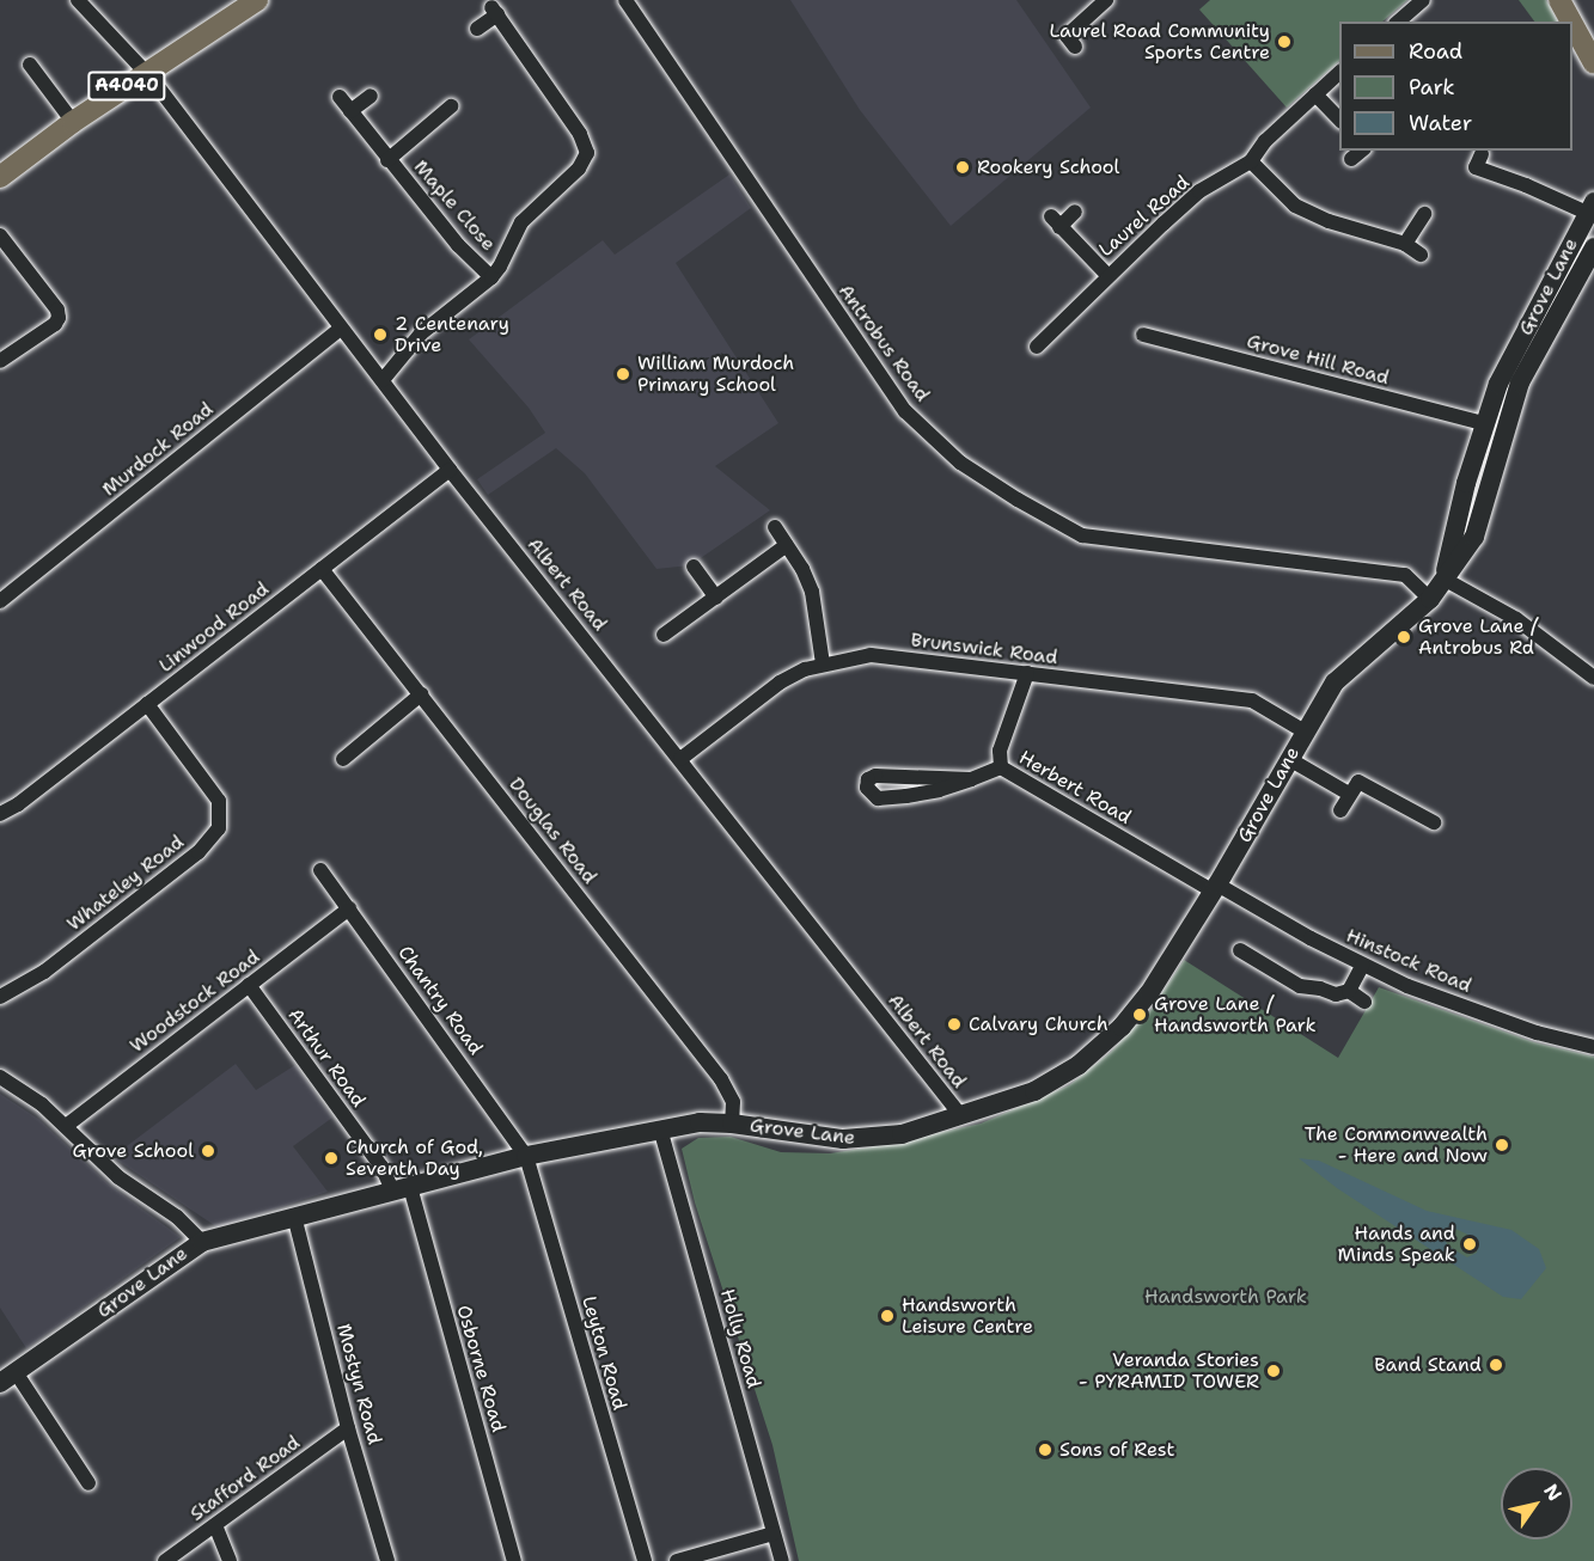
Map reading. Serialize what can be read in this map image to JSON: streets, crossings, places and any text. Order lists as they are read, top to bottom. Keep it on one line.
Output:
{"streets":{"main road":["A4040"],"street":["Maple Close","Laurel Road","Grove Lane","Antrobus Road","Grove Hill Road","Murdock Road","Albert Road","Linwood Road","Brunswick Road","Herbert Road","Douglas Road","Whateley Road","Hinstock Road","Chantry Road","Woodstock Road","Arthur Road","Holly Road","Leyton Road","Osborne Road","Mostyn Road","Stafford Road"]},"crossings":[["A4040","Albert Road"],["Grove Lane","Antrobus Road"],["Grove Lane","Grove Hill Road"],["Grove Lane","Albert Road"],["Grove Lane","Brunswick Road"],["Grove Lane","Herbert Road"],["Grove Lane","Douglas Road"],["Grove Lane","Hinstock Road"],["Grove Lane","Chantry Road"],["Grove Lane","Arthur Road"],["Grove Lane","Holly Road"],["Grove Lane","Leyton Road"],["Grove Lane","Osborne Road"],["Grove Lane","Mostyn Road"],["Murdock Road","Albert Road"],["Albert Road","Linwood Road"],["Albert Road","Brunswick Road"],["Linwood Road","Douglas Road"],["Linwood Road","Whateley Road"],["Brunswick Road","Herbert Road"],["Herbert Road","Hinstock Road"],["Chantry Road","Woodstock Road"],["Chantry Road","Leyton Road"],["Woodstock Road","Arthur Road"],["Arthur Road","Osborne Road"],["Mostyn Road","Stafford Road"]],"parks":["Handsworth Park"],"places":["Laurel Road Community Sports Centre","Rookery School","2 Centenary Drive","William Murdoch Primary School","Grove Lane / Antrobus Rd","Grove Lane / Handsworth Park","Calvary Church","The Commonwealth - Here and Now","Grove School","Church of God, Seventh Day","Hands and Minds Speak","Handsworth Leisure Centre","Band Stand","Veranda Stories - PYRAMID TOWER","Sons of Rest"],"legend":["Road","Park","Water"],"north":"top right"}
